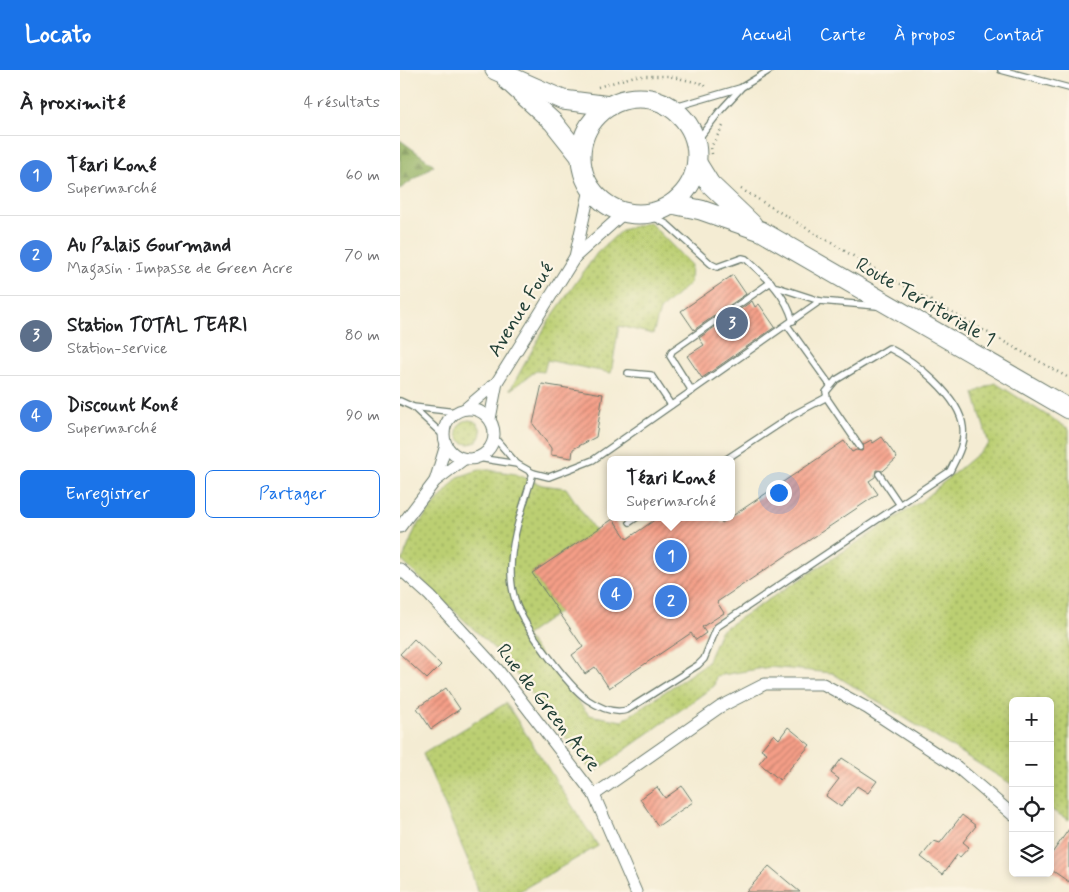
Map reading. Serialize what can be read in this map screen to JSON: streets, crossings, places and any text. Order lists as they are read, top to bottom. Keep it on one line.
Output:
{"streets":{"main road":["Route Territoriale 1"],"street":["Avenue Foué","Rue de Green Acre"]},"crossings":[["Route Territoriale 1","Avenue Foué"]],"page":{"header":"Locato","nav":["Accueil","Carte","À propos","Contact"],"heading":["À proximité","4 résultats"],"list":[{"mark":"1","name":"Téari Koné","note":"Supermarché","value":"60 m"},{"mark":"2","name":"Au Palais Gourmand","note":"Magasin · Impasse de Green Acre","value":"70 m"},{"mark":"3","name":"Station TOTAL TEARI","note":"Station-service","value":"80 m"},{"mark":"4","name":"Discount Koné","note":"Supermarché","value":"90 m"}],"pins":["3","1","4","2"],"buttons":["Enregistrer","Partager"],"popup":["Téari Koné","Supermarché"],"map_buttons":["+","−"]}}
